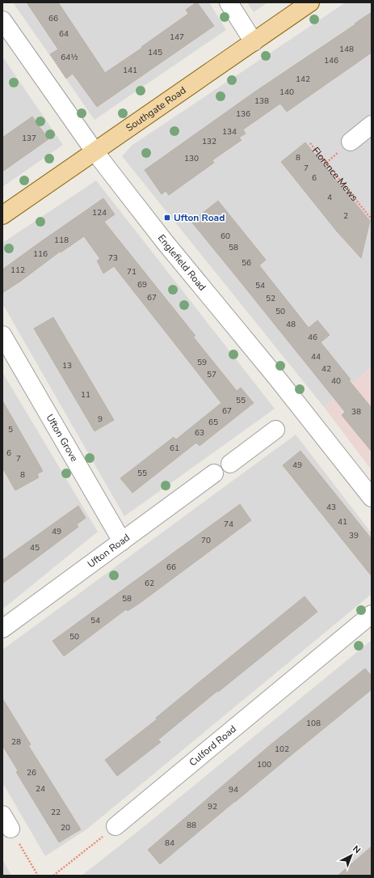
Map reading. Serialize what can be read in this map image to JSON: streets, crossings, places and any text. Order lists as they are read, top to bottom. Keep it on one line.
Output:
{"streets":{"main road":["Southgate Road"],"street":["Englefield Road","Ufton Grove","Ufton Road","Culford Road"],"path":["Florence Mews"]},"crossings":[["Southgate Road","Englefield Road"],["Ufton Grove","Ufton Road"]],"places":{"transit":["Ufton Road"]},"house_numbers":["66","64","147","148","145","64½","146","141","142","140","138","136","134","137","132","8","130","7","6","4","124","2","60","118","58","116","73","56","112","71","69","54","67","52","50","48","46","44","59","13","42","57","40","11","55","67","38","9","65","5","63","61","6","7","49","55","8","43","41","74","49","39","70","45","66","62","58","54","50","108","28","102","100","26","24","94","92","22","88","20","84"],"north":"top right"}
